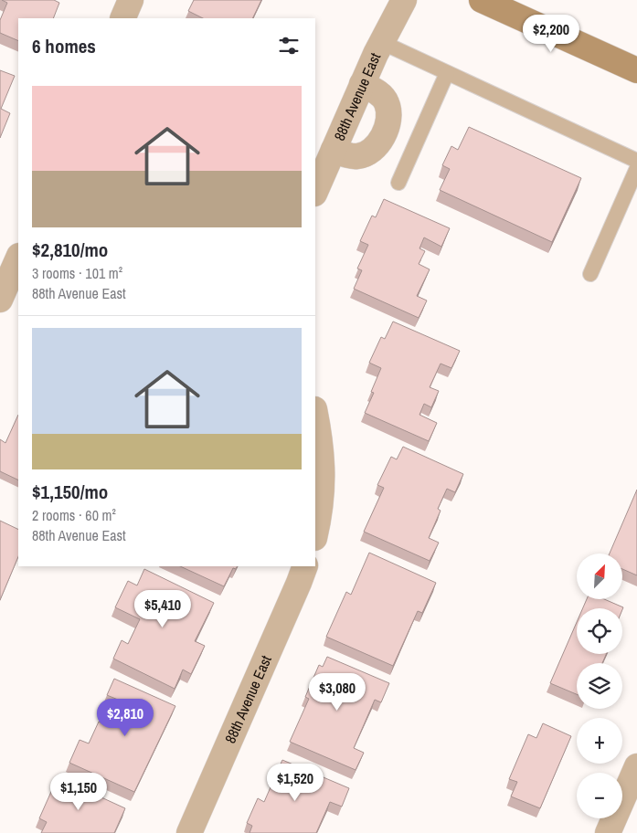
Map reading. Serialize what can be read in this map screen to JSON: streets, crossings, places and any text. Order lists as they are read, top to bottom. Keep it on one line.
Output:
{"streets":{"street":["88th Avenue East"]},"north":"top right","page":{"price":["$2,200","$5,410","$3,080","$2,810","$1,520","$1,150"],"heading":"6 homes","list":[{"name":"$2,810/mo","note":"3 rooms · 101 m² · 88th Avenue East"},{"name":"$1,150/mo","note":"2 rooms · 60 m² · 88th Avenue East"}],"map_buttons":["+","−"]}}
